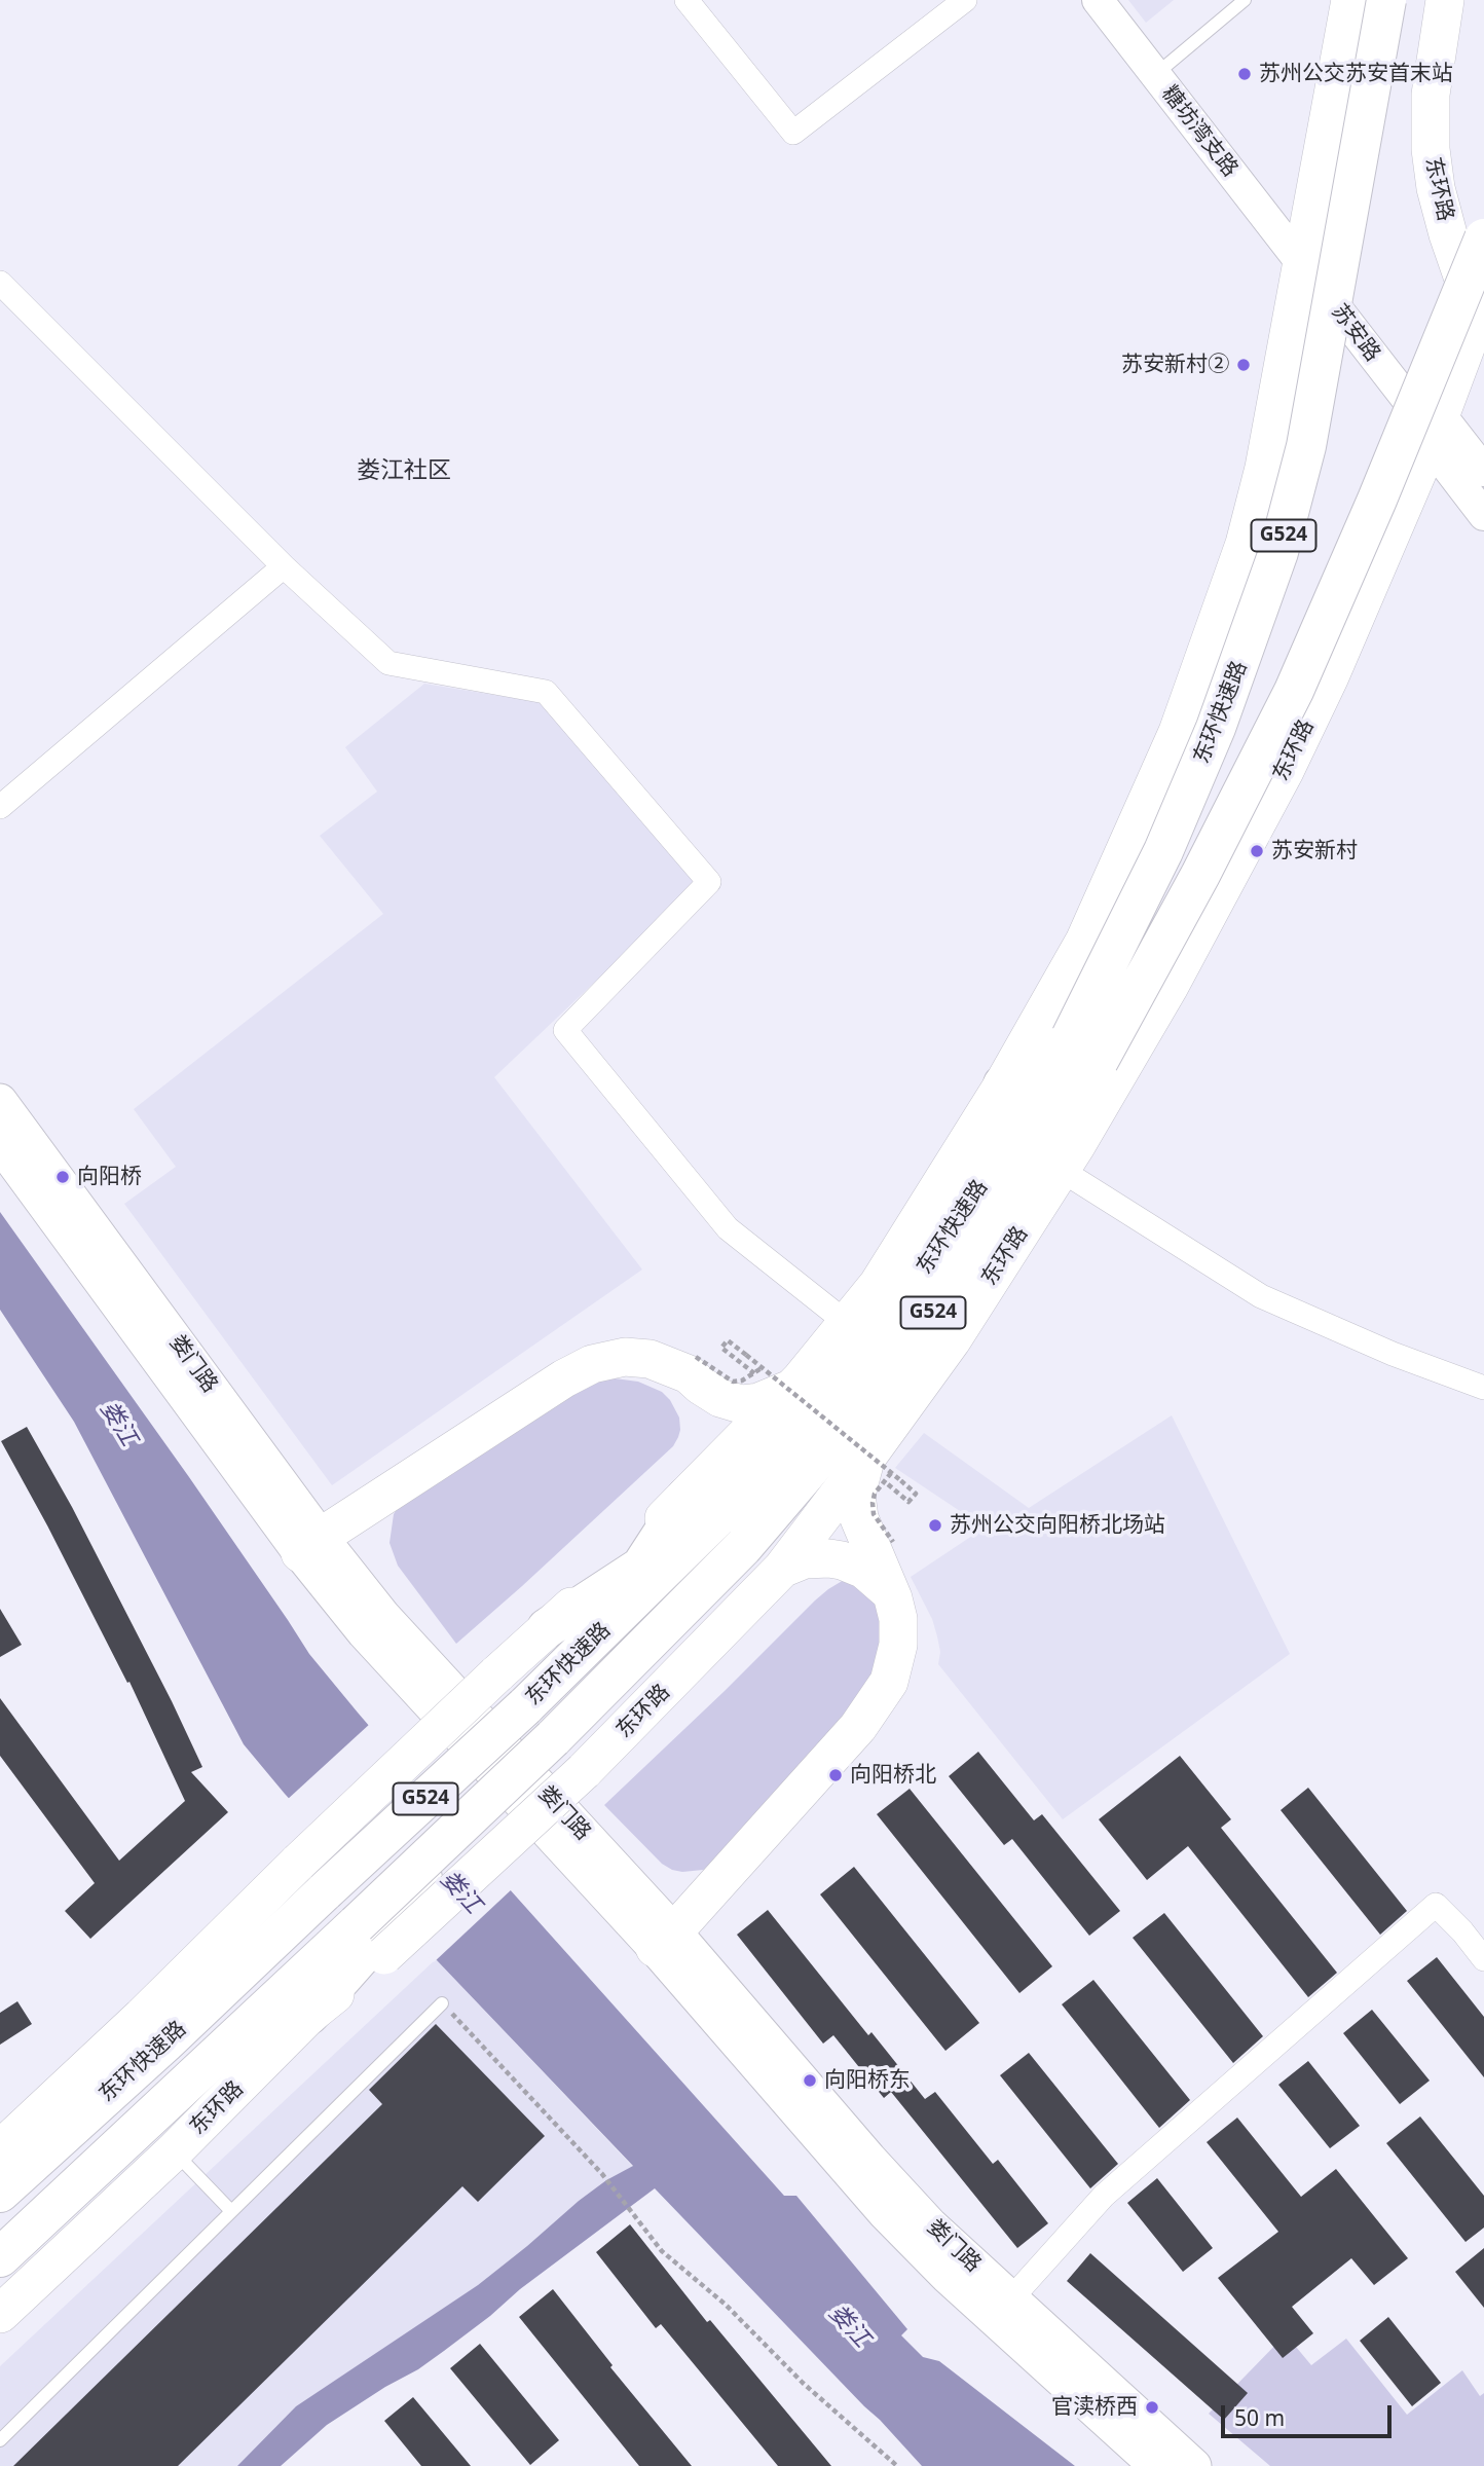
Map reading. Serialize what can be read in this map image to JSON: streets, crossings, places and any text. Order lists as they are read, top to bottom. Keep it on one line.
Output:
{"streets":{"highway":["G524","东环快速路"],"main road":["东环路","娄门路"],"street":["糖坊湾支路","苏安路"]},"crossings":[["糖坊湾支路","苏安路"],["东环路","苏安路"],["东环路","东环快速路"]],"districts":["娄江社区"],"water":["娄江"],"places":["苏州公交苏安首末站","苏安新村②","苏安新村","向阳桥","苏州公交向阳桥北场站","向阳桥北","向阳桥东","官渎桥西"],"scale_bar":"50 m"}
